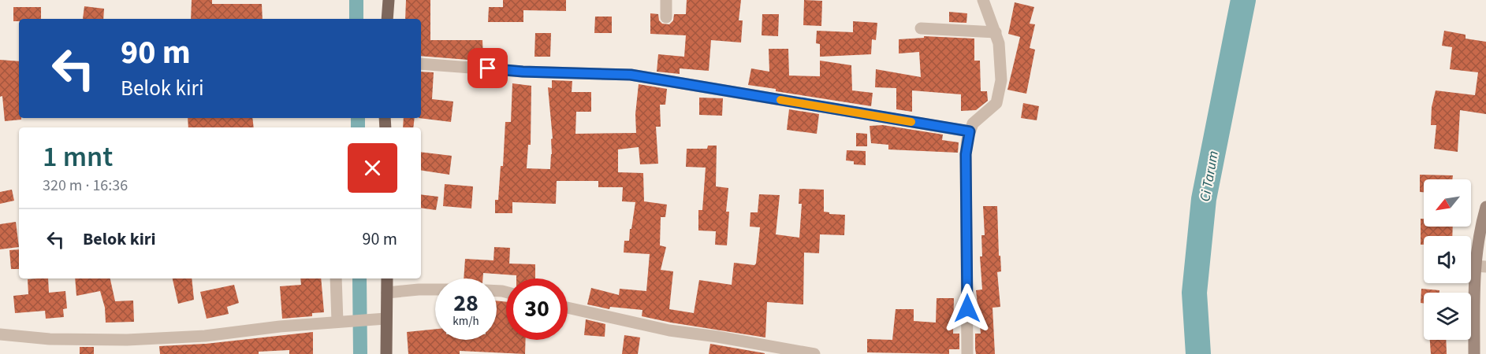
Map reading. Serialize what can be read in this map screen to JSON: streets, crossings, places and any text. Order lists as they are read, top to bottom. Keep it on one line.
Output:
{"water":["Ci Tarum"],"north":"bottom left","page":{"turn":["90 m","Belok kiri"],"heading":["1 mnt","320 m · 16:36"],"list":[{"name":"Belok kiri","value":"90 m"}],"speed":"28 km/h","limit":"30"}}
